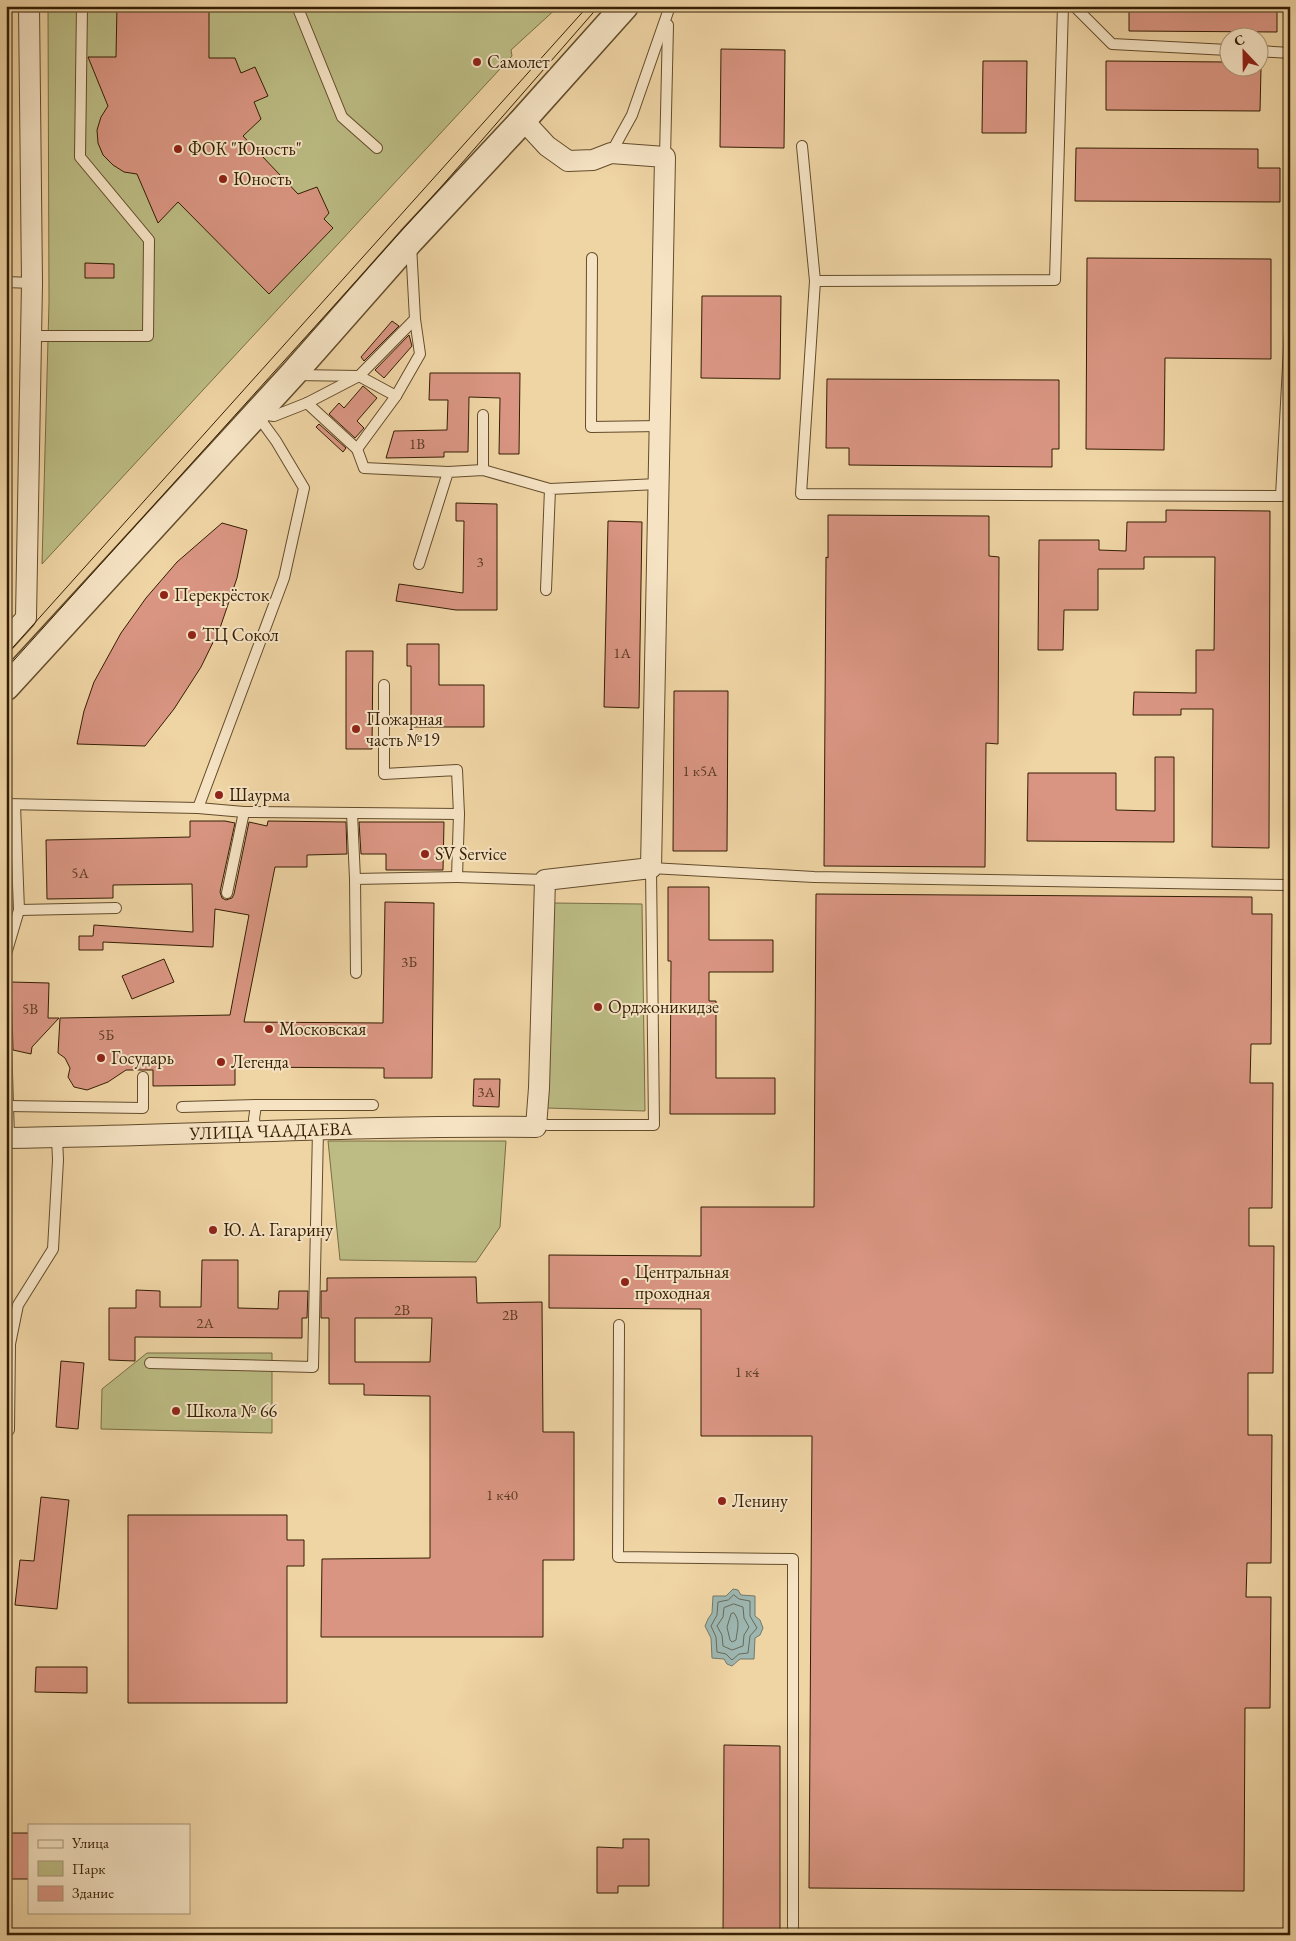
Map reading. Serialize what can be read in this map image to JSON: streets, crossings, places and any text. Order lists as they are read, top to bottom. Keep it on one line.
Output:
{"streets":{"street":["УЛИЦА ЧААДАЕВА"]},"places":["Самолет","ФОК \"Юность\"","Юность","Перекрёсток","ТЦ Сокол","Пожарная часть №19","Шаурма","SV Service","Орджоникидзе","Московская","Государь","Легенда","Ю. А. Гагарину","Центральная проходная","Школа № 66","Ленину"],"house_numbers":["1В","3","1А","1 к5А","5А","3Б","5В","5Б","3А","2В","2В","2А","1 к4","1 к40"],"legend":["Улица","Парк","Здание"],"north":"top"}
